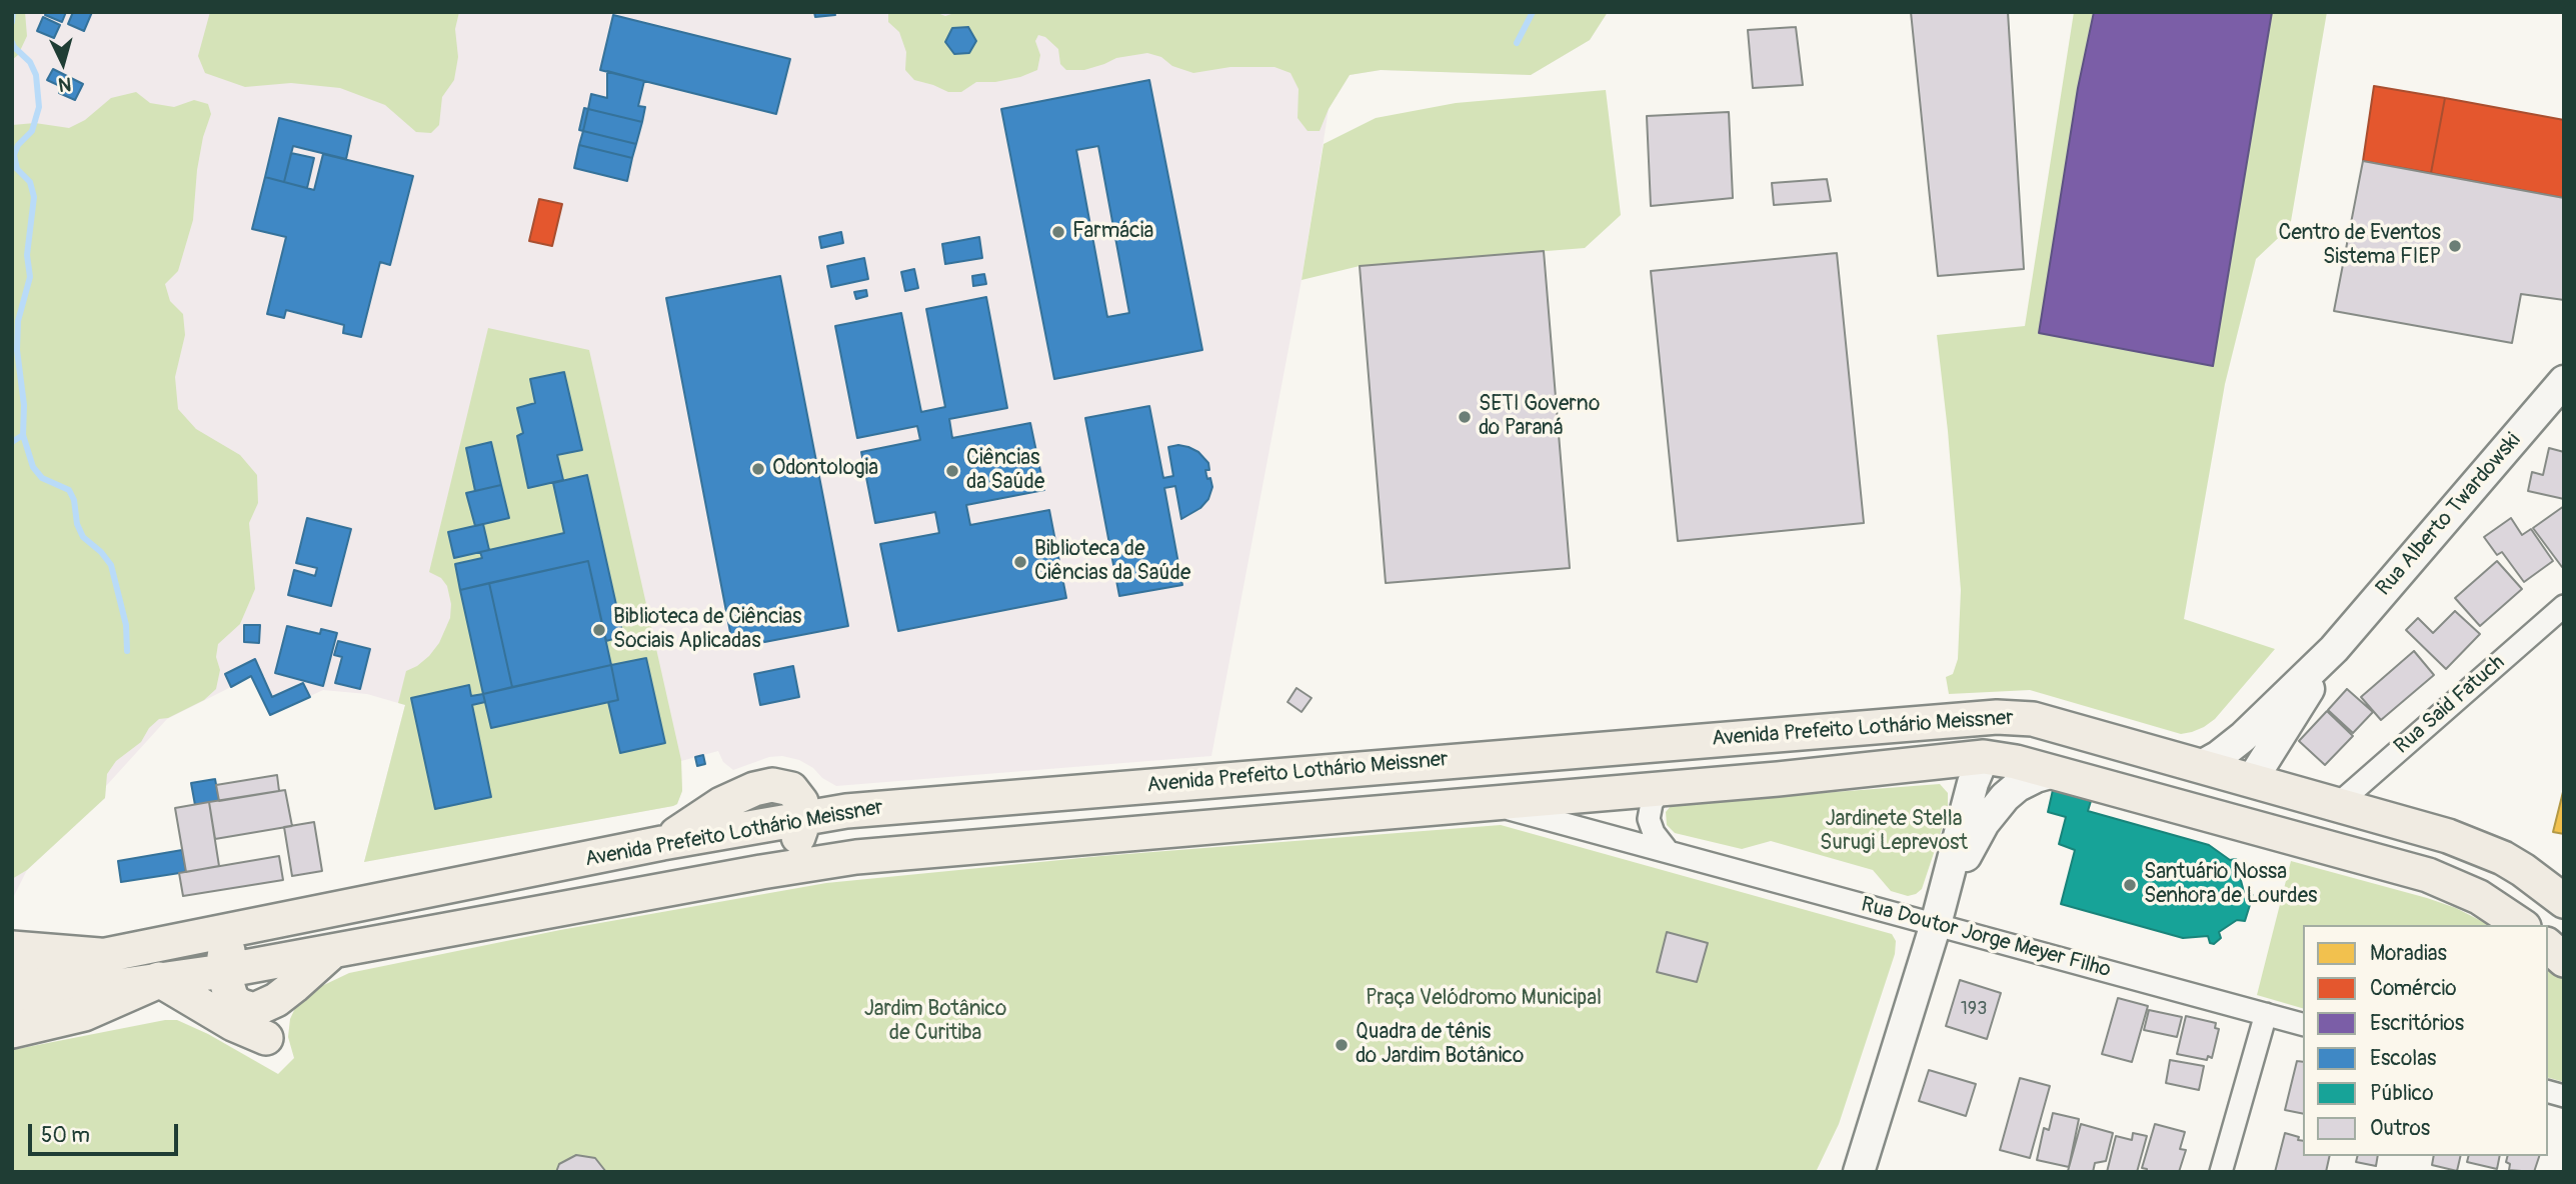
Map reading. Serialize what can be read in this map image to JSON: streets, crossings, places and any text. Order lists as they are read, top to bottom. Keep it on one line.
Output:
{"streets":{"main road":["Rua Alberto Twardowski","Avenida Prefeito Lothário Meissner"],"street":["Rua Said Fatuch","Rua Doutor Jorge Meyer Filho"]},"crossings":[["Rua Alberto Twardowski","Avenida Prefeito Lothário Meissner"],["Rua Said Fatuch","Avenida Prefeito Lothário Meissner"],["Avenida Prefeito Lothário Meissner","Rua Doutor Jorge Meyer Filho"]],"parks":["Jardinete Stella Surugi Leprevost","Praça Velódromo Municipal","Jardim Botânico de Curitiba"],"places":["Farmácia","Centro de Eventos Sistema FIEP","SETI Governo do Paraná","Odontologia","Ciências da Saúde","Biblioteca de Ciências da Saúde","Biblioteca de Ciências Sociais Aplicadas","Santuário Nossa Senhora de Lourdes","Quadra de tênis do Jardim Botânico"],"house_numbers":["193"],"legend":["Moradias","Comércio","Escritórios","Escolas","Público","Outros"],"scale_bar":"50 m","north":"bottom"}
